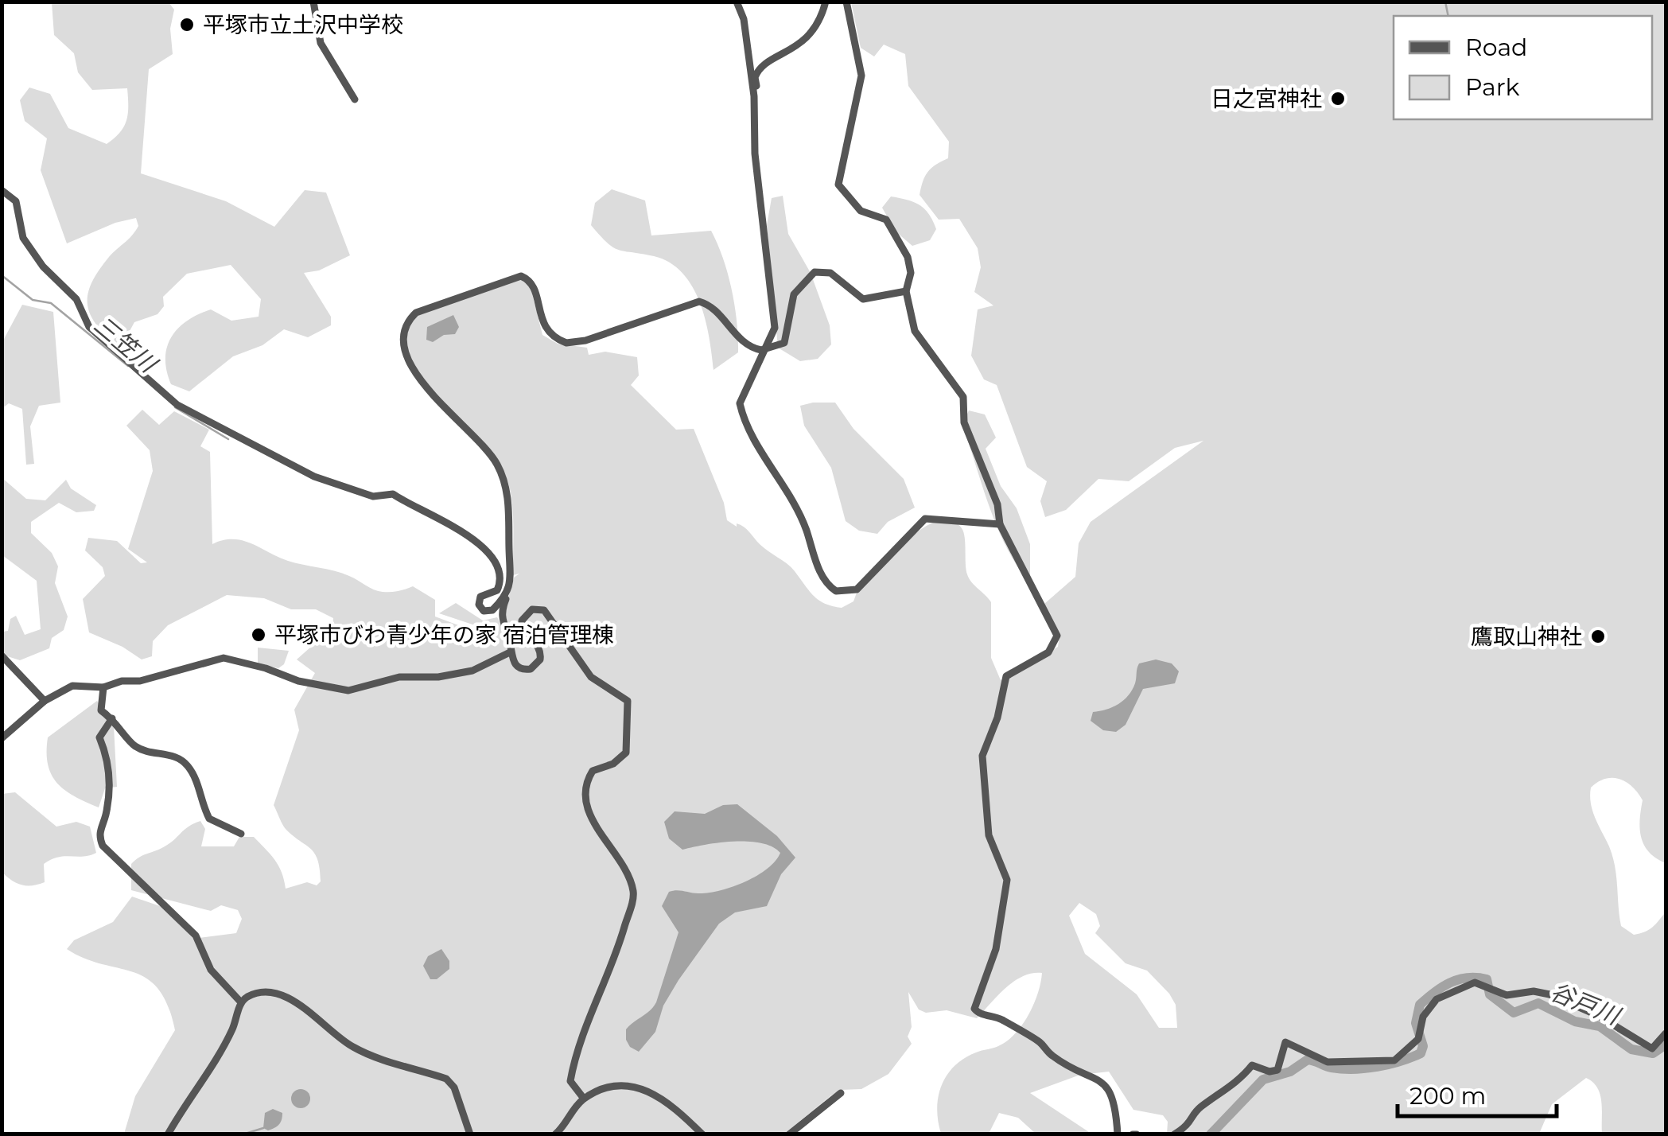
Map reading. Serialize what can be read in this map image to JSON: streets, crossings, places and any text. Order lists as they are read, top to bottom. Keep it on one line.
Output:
{"water":["三笠川","谷戸川"],"places":["平塚市立土沢中学校","日之宮神社","平塚市びわ青少年の家 宿泊管理棟","鷹取山神社"],"legend":["Road","Park"],"scale_bar":"200 m"}
